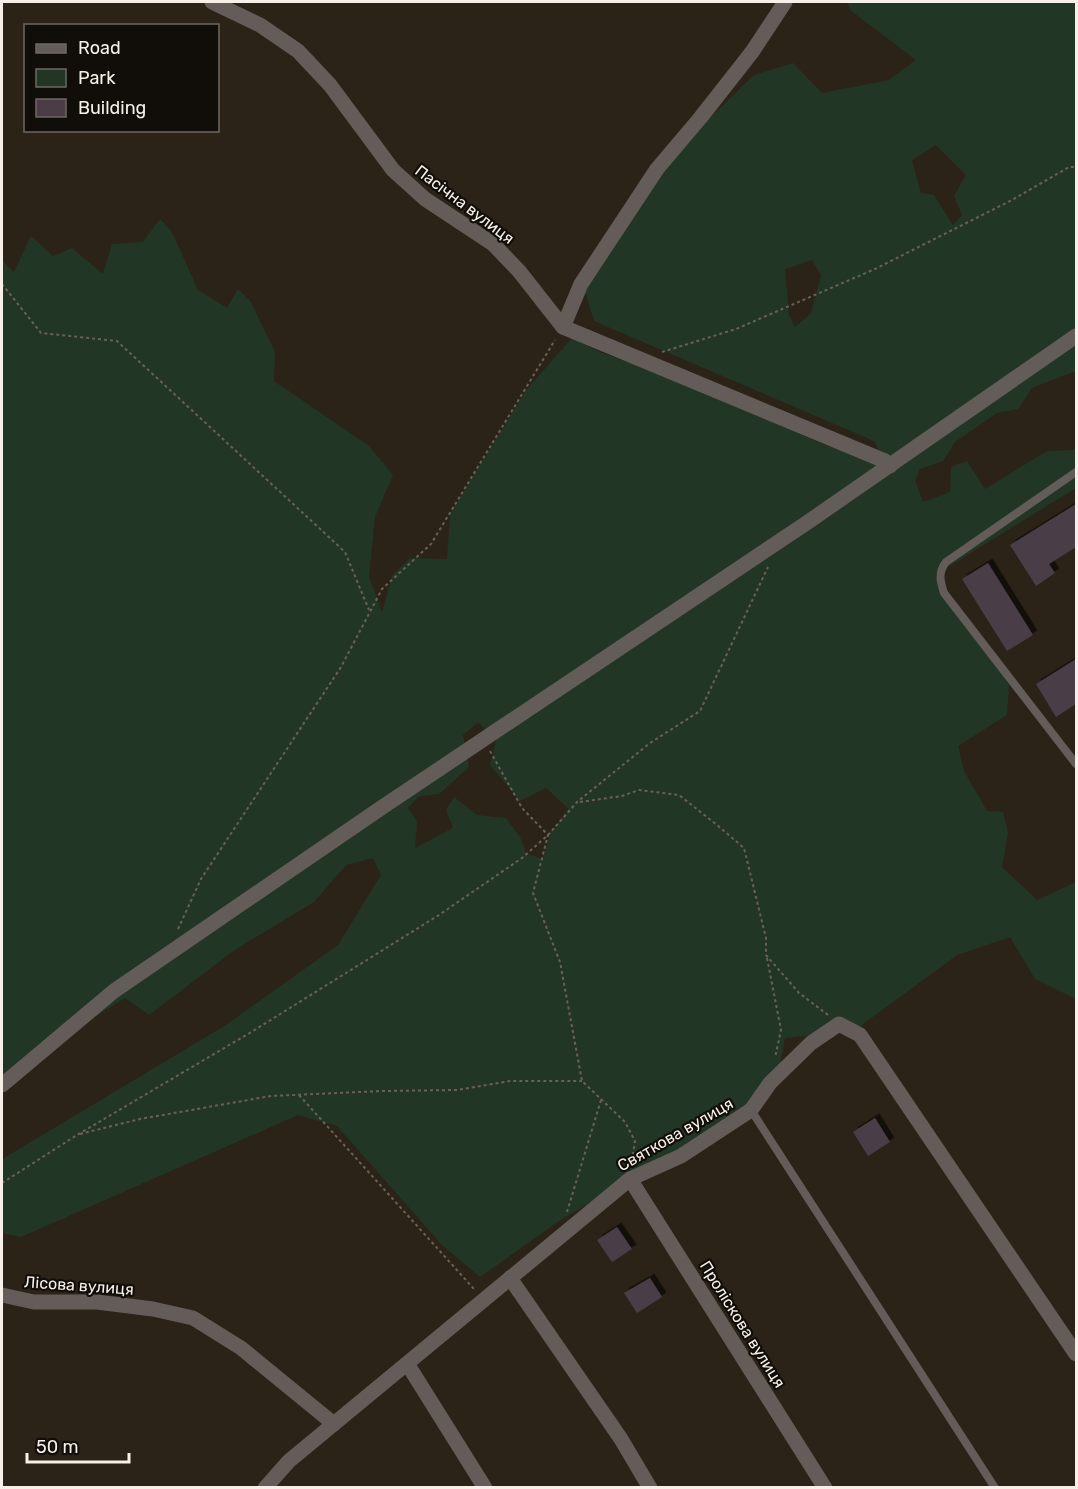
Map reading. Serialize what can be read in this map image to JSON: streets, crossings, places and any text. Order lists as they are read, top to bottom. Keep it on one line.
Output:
{"streets":{"street":["Пасічна вулиця","Святкова вулиця","Лісова вулиця","Проліскова вулиця"]},"crossings":[["Святкова вулиця","Лісова вулиця"],["Святкова вулиця","Проліскова вулиця"]],"legend":["Road","Park","Building"],"scale_bar":"50 m"}
